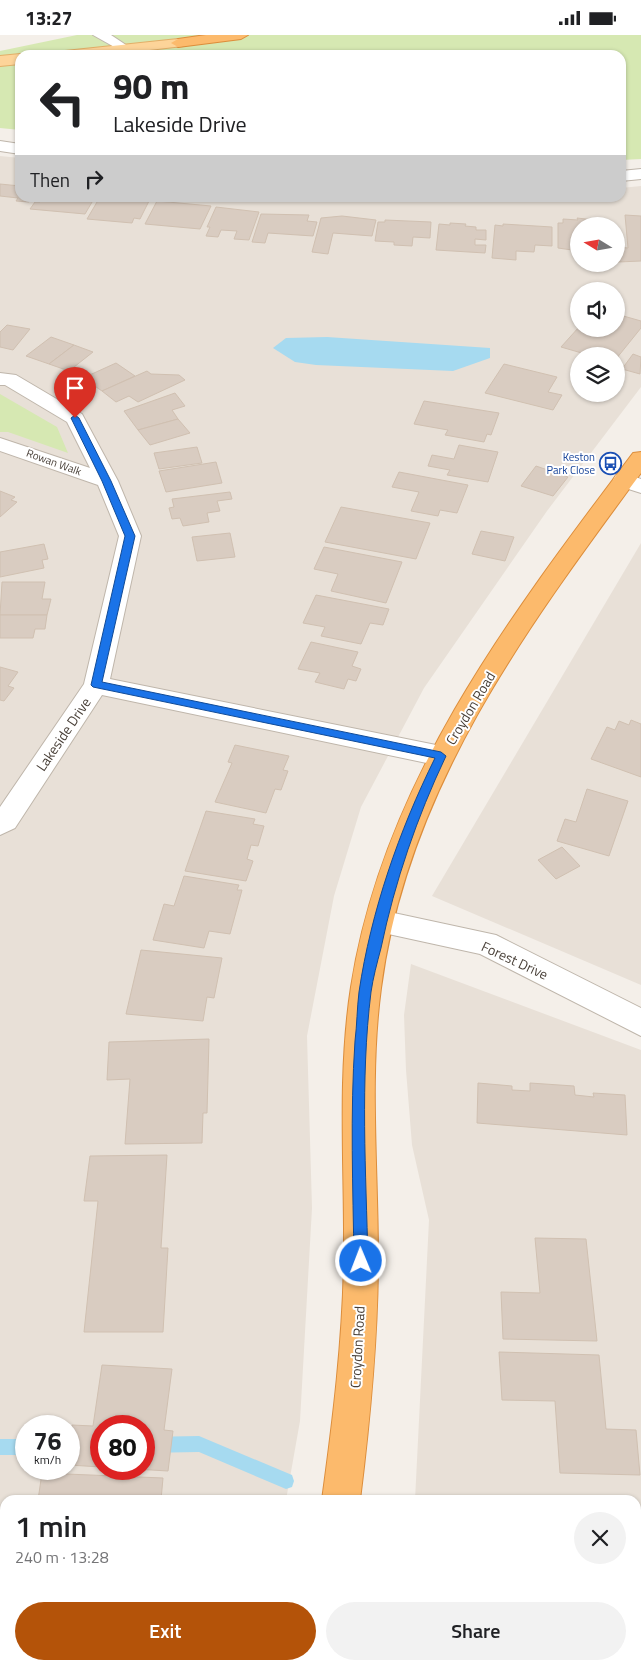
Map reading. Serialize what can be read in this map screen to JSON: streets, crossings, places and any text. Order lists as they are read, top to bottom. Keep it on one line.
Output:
{"streets":{"highway":["Croydon Road"],"street":["Rowan Walk","Lakeside Drive","Forest Drive"]},"crossings":[["Rowan Walk","Lakeside Drive"],["Croydon Road","Lakeside Drive"],["Croydon Road","Forest Drive"]],"places":{"bus stop":["Keston Park Close"]},"north":"left","page":{"status":"13:27","turn":["90 m","Lakeside Drive"],"then":"Then","speed":"76 km/h","limit":"80","heading":["1 min","240 m · 13:28"],"buttons":["Exit","Share"]}}
